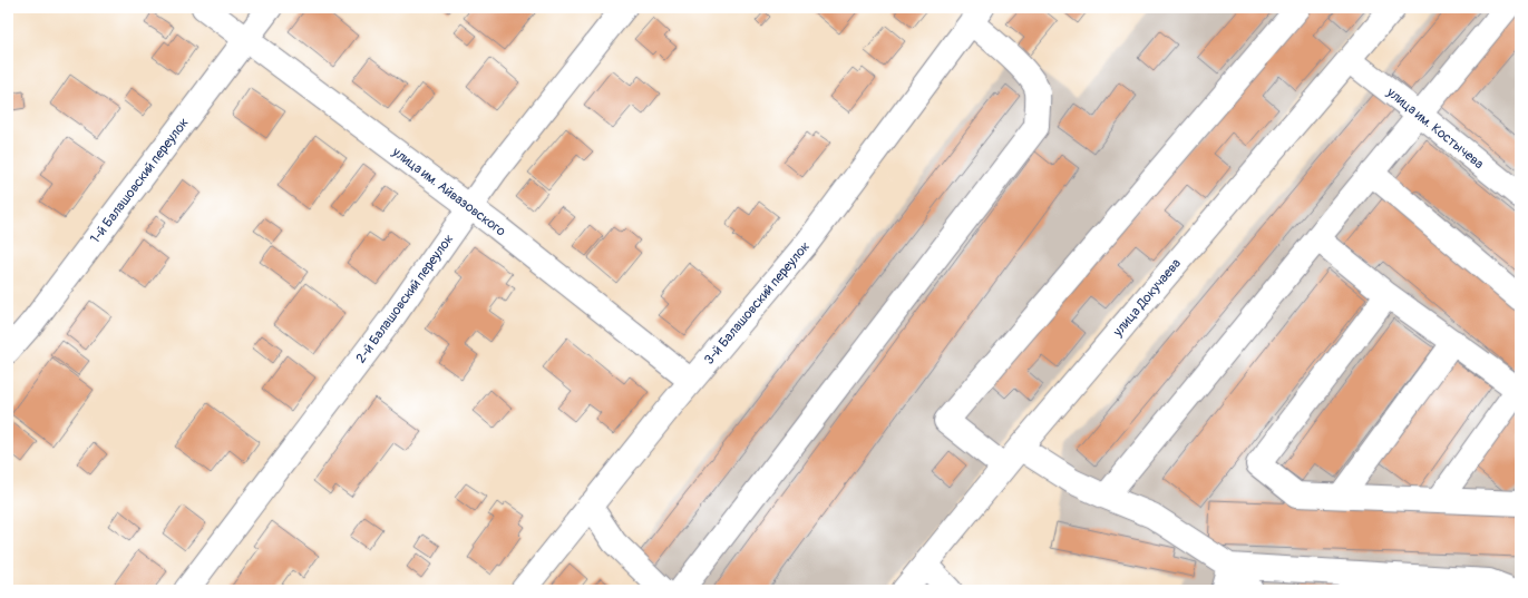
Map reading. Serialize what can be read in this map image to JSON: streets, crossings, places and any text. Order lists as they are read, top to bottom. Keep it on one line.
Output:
{"streets":{"street":["улица им. Костычева","1-й Балашовский переулок","улица им. Айвазовского","улица Докучаева","2-й Балашовский переулок","3-й Балашовский переулок"]},"crossings":[["улица им. Костычева","улица Докучаева"],["1-й Балашовский переулок","улица им. Айвазовского"],["улица им. Айвазовского","2-й Балашовский переулок"],["улица им. Айвазовского","3-й Балашовский переулок"]]}
